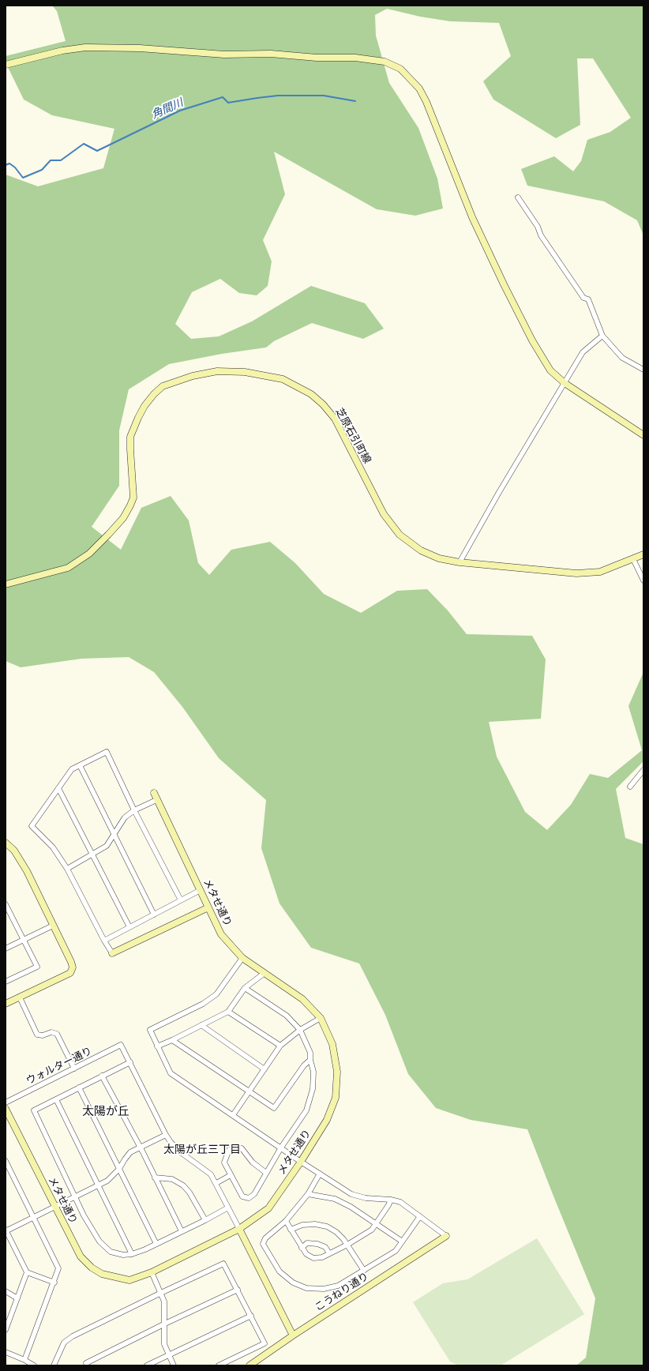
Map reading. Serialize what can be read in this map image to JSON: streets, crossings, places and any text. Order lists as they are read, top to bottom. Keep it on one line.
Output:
{"streets":{"street":["芝原石引町線","メタせ通り","ウォルター通り","こうねり通り"]},"districts":["太陽が丘","太陽が丘三丁目"],"water":["角間川"]}
